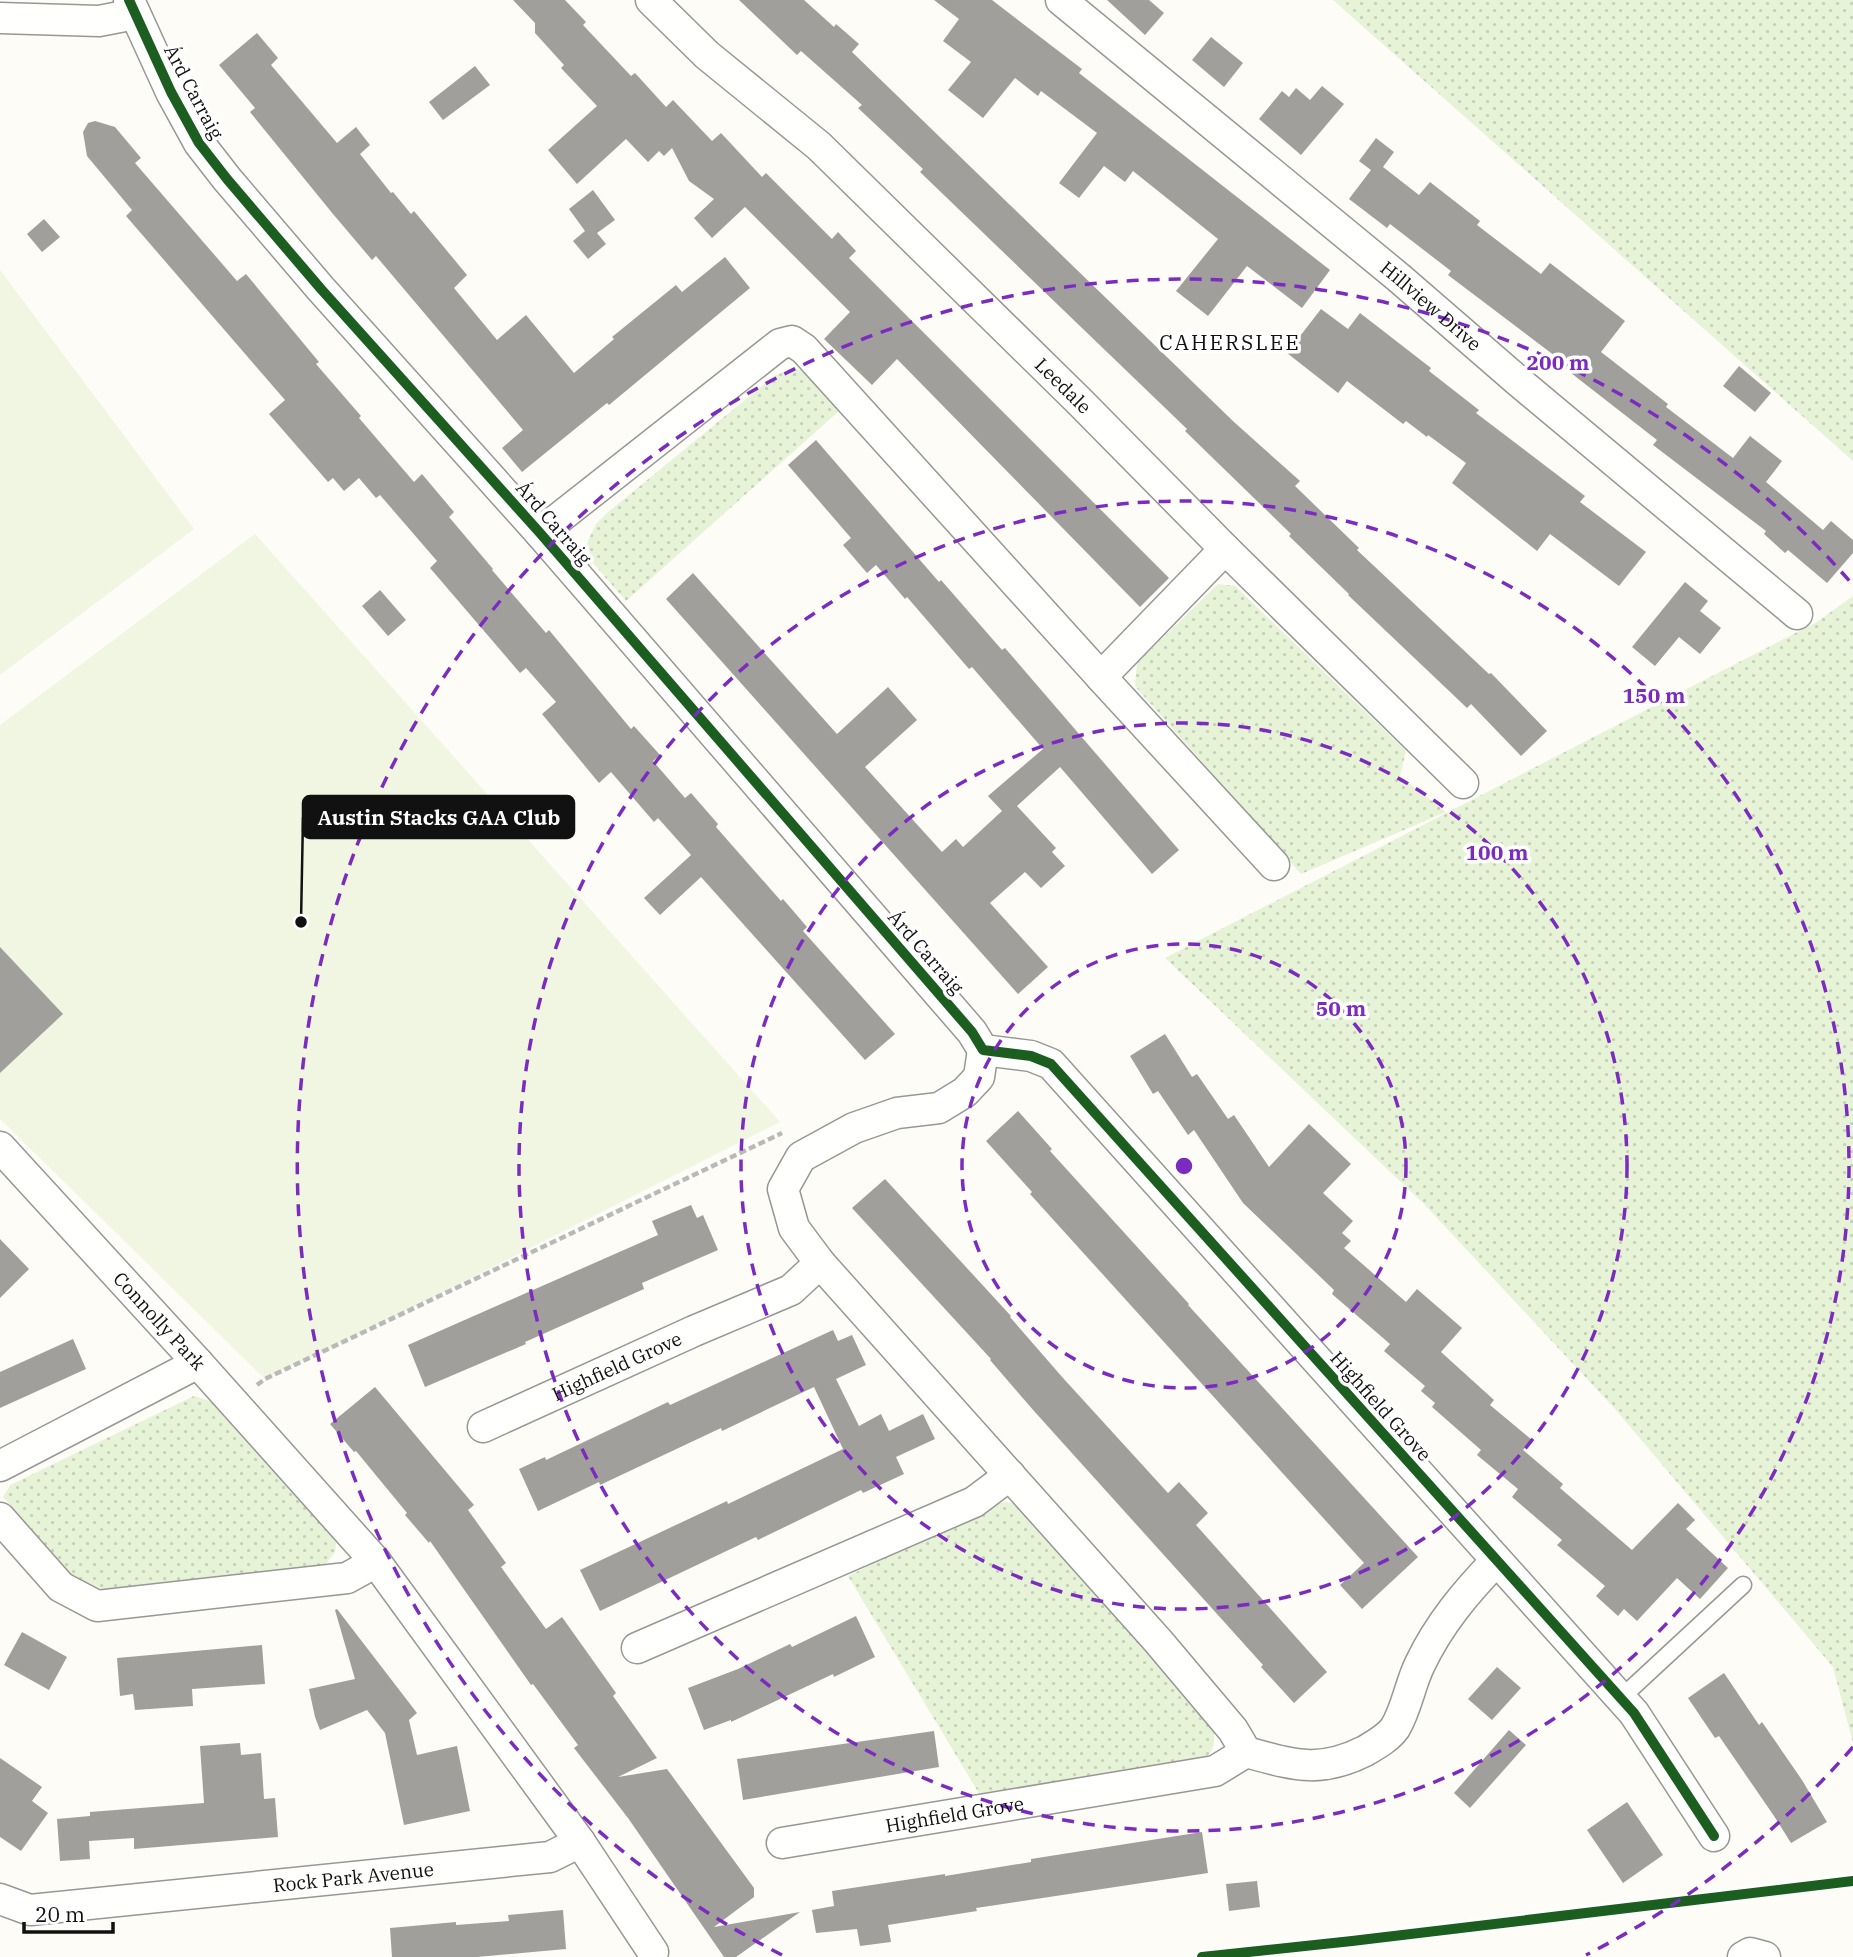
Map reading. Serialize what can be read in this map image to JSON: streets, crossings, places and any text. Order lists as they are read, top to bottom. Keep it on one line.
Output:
{"streets":{"street":["Árd Carraig","Hillview Drive","Leedale","Connolly Park","Highfield Grove","Rock Park Avenue"]},"crossings":[["Árd Carraig","Highfield Grove"]],"districts":["CAHERSLEE"],"places":["Austin Stacks GAA Club"],"scale_bar":"20 m","rings":["200 m","150 m","100 m","50 m"]}
